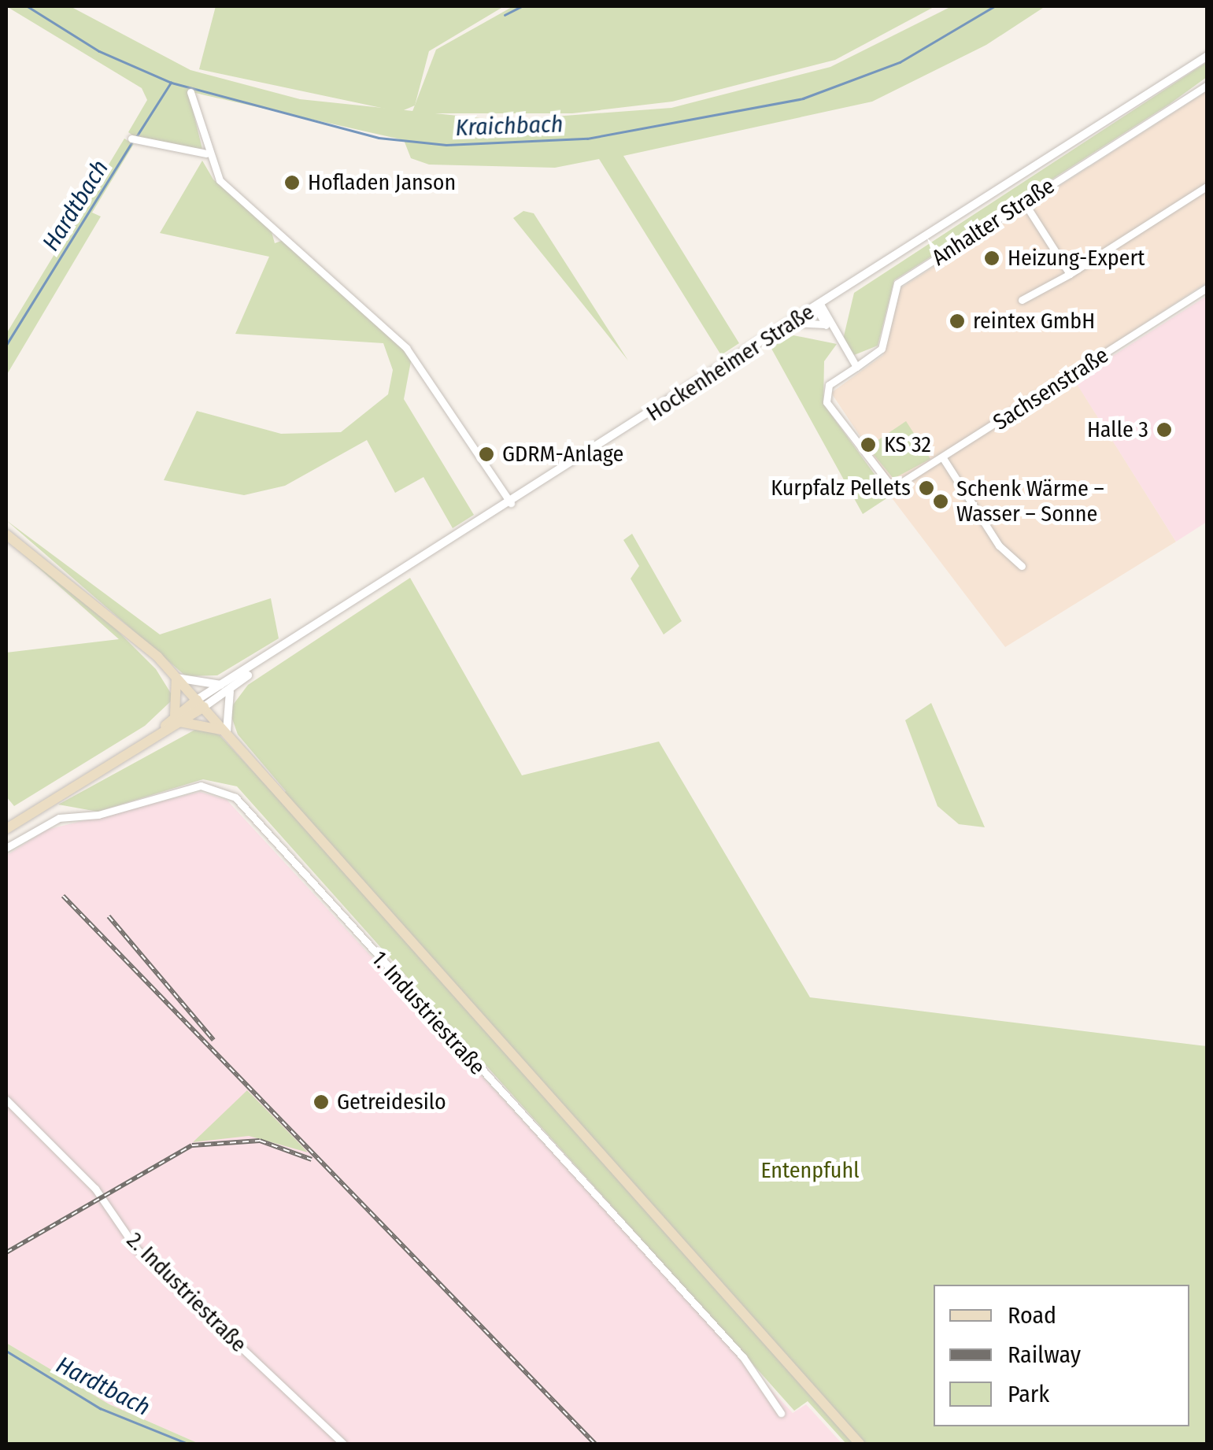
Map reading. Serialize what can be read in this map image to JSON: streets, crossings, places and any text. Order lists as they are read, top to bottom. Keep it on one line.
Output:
{"streets":{"main road":["Hockenheimer Straße"],"street":["Anhalter Straße","Sachsenstraße","1. Industriestraße","2. Industriestraße"]},"crossings":[["Anhalter Straße","Sachsenstraße"]],"water":["Kraichbach","Hardtbach"],"parks":["Entenpfuhl"],"places":["Hofladen Janson","Heizung-Expert","reintex GmbH","Halle 3","KS 32","GDRM-Anlage","Kurpfalz Pellets","Schenk Wärme – Wasser – Sonne","Getreidesilo"],"legend":["Road","Railway","Park"]}
